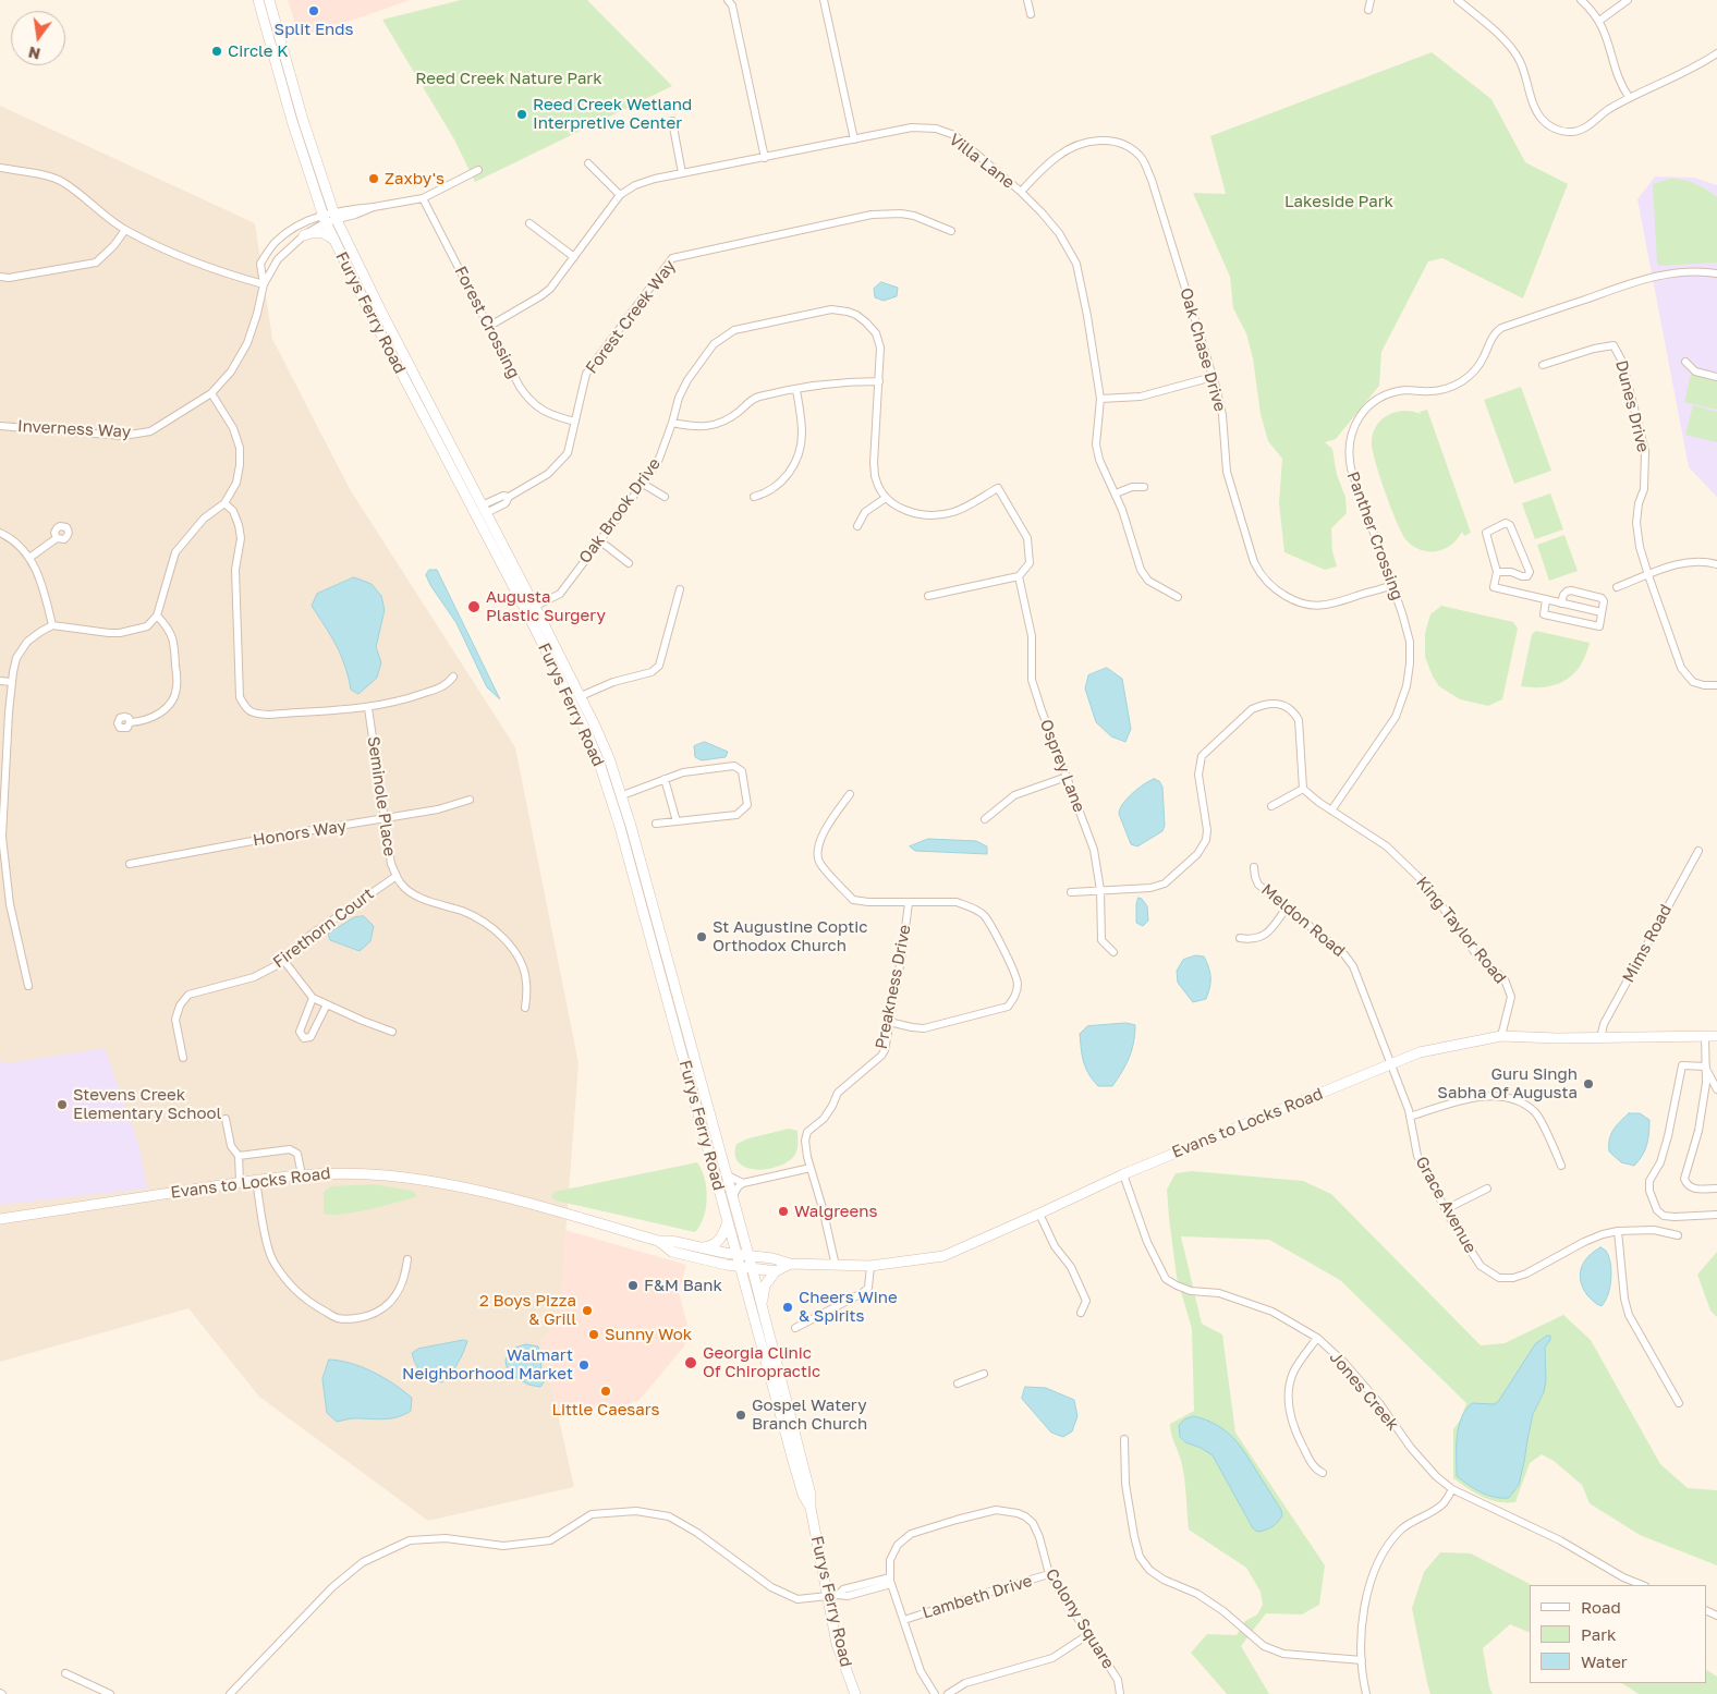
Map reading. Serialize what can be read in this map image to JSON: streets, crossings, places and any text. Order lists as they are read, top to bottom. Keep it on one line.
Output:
{"streets":{"main road":["Furys Ferry Road","Evans to Locks Road"],"street":["Villa Lane","Forest Creek Way","Forest Crossing","Oak Chase Drive","Dunes Drive","Inverness Way","Oak Brook Drive","Panther Crossing","Osprey Lane","Seminole Place","Honors Way","Meldon Road","Firethorn Court","King Taylor Road","Mims Road","Preakness Drive","Grace Avenue","Jones Creek","Lambeth Drive","Colony Square"]},"crossings":[["Villa Lane","Forest Crossing"],["Villa Lane","Oak Chase Drive"],["Furys Ferry Road","Forest Creek Way"],["Furys Ferry Road","Inverness Way"],["Furys Ferry Road","Oak Brook Drive"],["Furys Ferry Road","Evans to Locks Road"],["Forest Creek Way","Forest Crossing"],["Forest Crossing","Inverness Way"],["Oak Chase Drive","Panther Crossing"],["Panther Crossing","King Taylor Road"],["Seminole Place","Honors Way"],["Seminole Place","Firethorn Court"],["Meldon Road","Evans to Locks Road"],["Meldon Road","Grace Avenue"],["King Taylor Road","Evans to Locks Road"],["Mims Road","Evans to Locks Road"],["Preakness Drive","Evans to Locks Road"],["Evans to Locks Road","Grace Avenue"],["Evans to Locks Road","Jones Creek"],["Lambeth Drive","Colony Square"]],"parks":["Reed Creek Nature Park","Lakeside Park"],"places":["Split Ends","Circle K","Reed Creek Wetland Interpretive Center","Zaxby's","Augusta Plastic Surgery","St Augustine Coptic Orthodox Church","Guru Singh Sabha Of Augusta","Stevens Creek Elementary School","Walgreens","F&M Bank","Cheers Wine & Spirits","2 Boys Pizza & Grill","Sunny Wok","Georgia Clinic Of Chiropractic","Walmart Neighborhood Market","Little Caesars","Gospel Watery Branch Church"],"legend":["Road","Park","Water"],"north":"bottom"}
